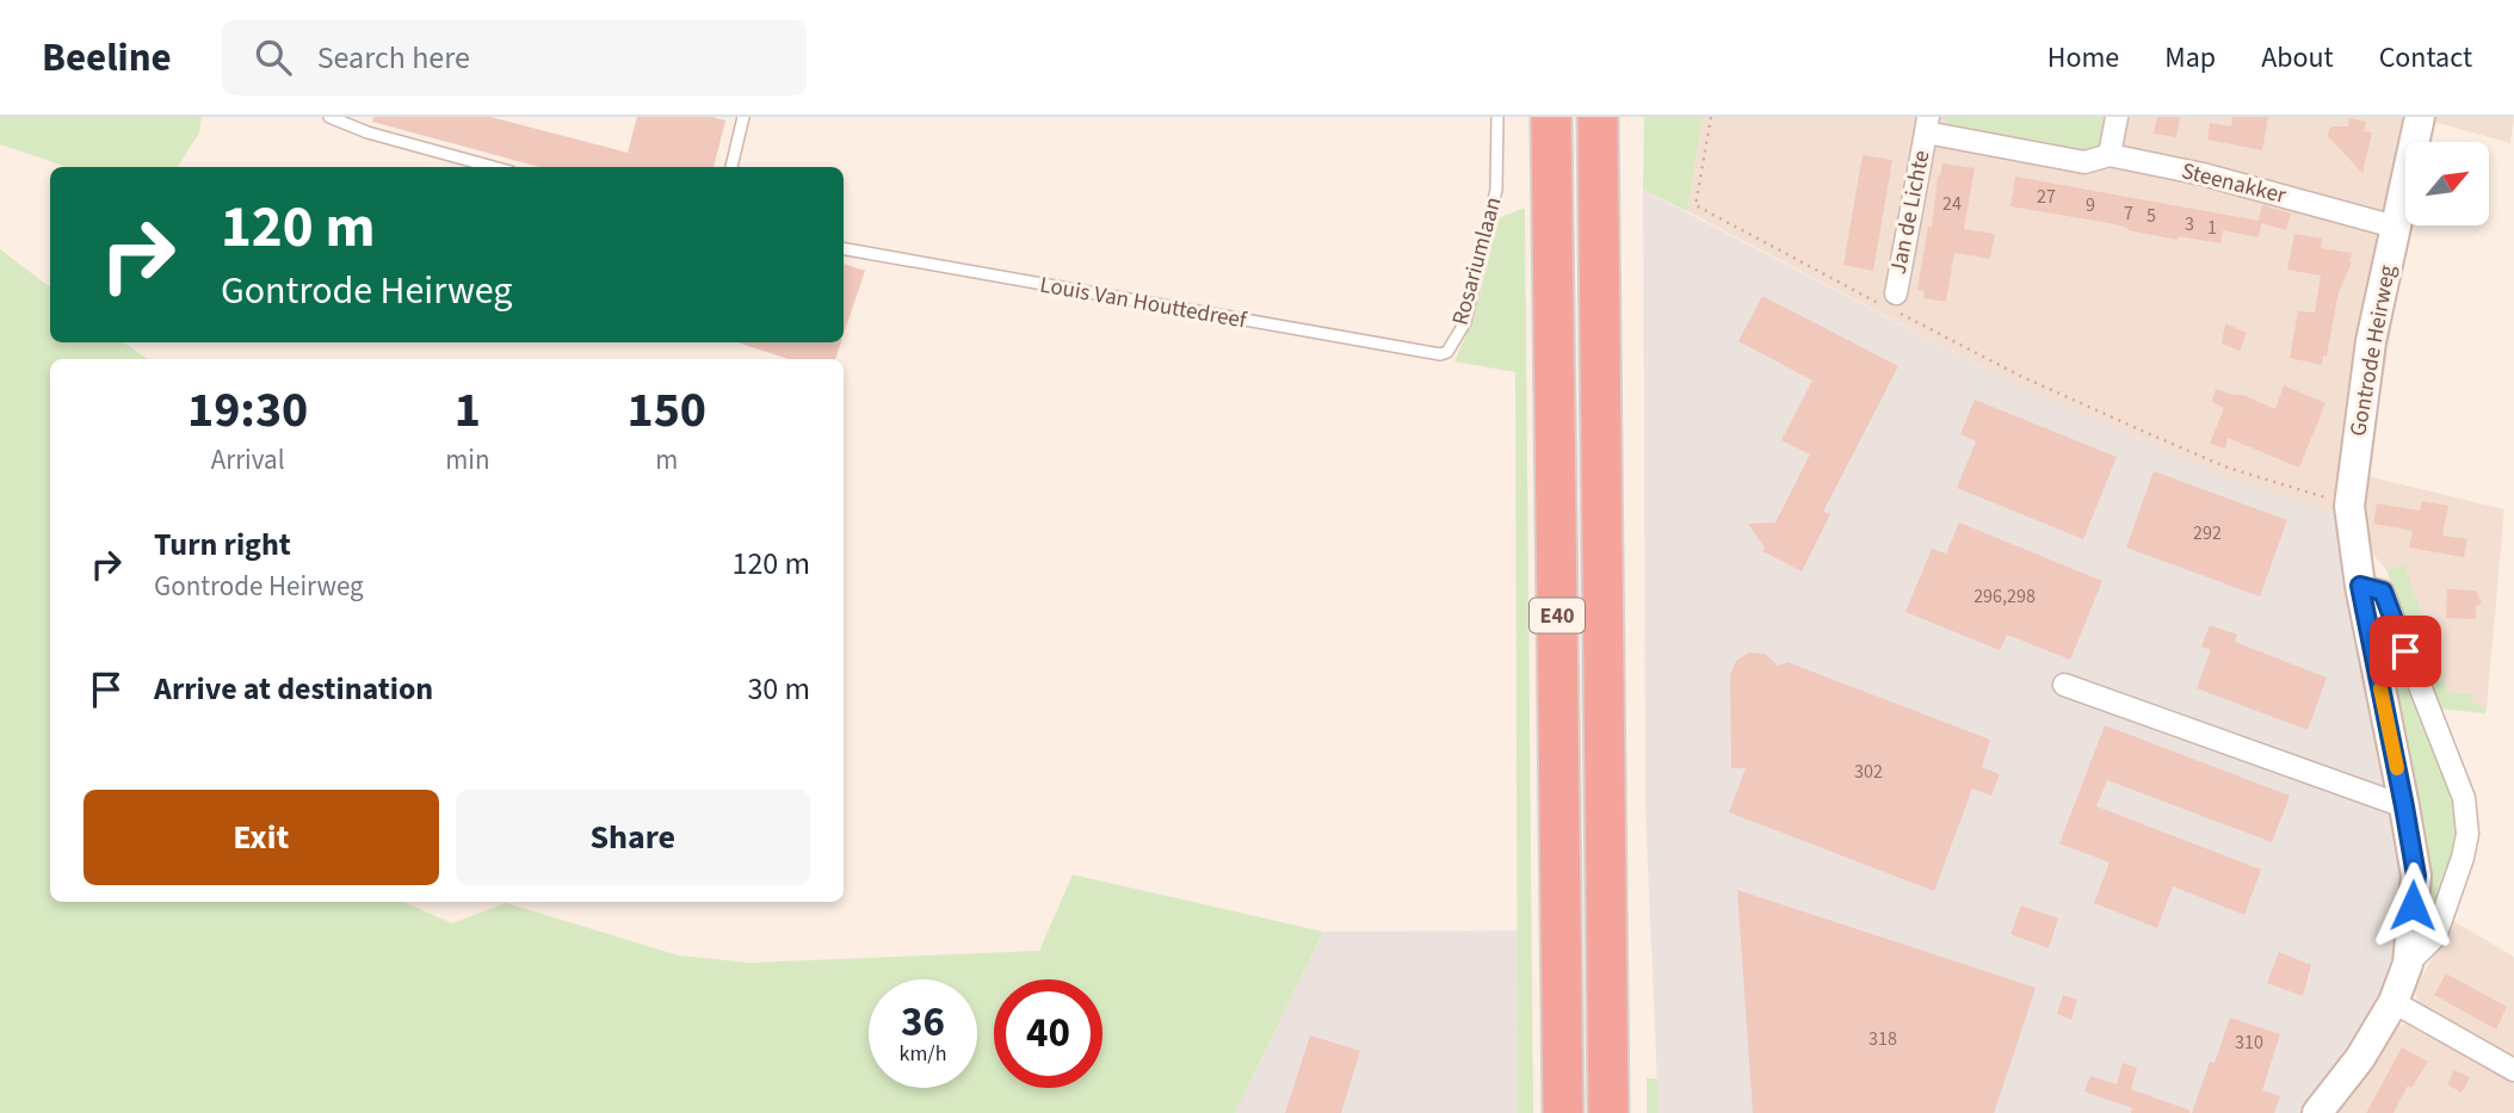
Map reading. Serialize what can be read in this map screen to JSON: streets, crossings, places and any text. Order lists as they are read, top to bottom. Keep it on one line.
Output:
{"streets":{"highway":["E40"],"street":["Steenakker","Jan de Lichte","Gontrode Heirweg"],"lane":["Rosariumlaan","Louis Van Houttedreef"]},"crossings":[["Steenakker","Jan de Lichte"],["Steenakker","Gontrode Heirweg"],["Rosariumlaan","Louis Van Houttedreef"]],"house_numbers":["27","24","9","7","5","3","1","292","296,298","302","318","310"],"north":"top right","page":{"header":"Beeline","search":"Search here","nav":["Home","Map","About","Contact"],"turn":["120 m","Gontrode Heirweg"],"eta":["19:30","Arrival","1","min","150","m"],"list":[{"name":"Turn right","note":"Gontrode Heirweg","value":"120 m"},{"name":"Arrive at destination","value":"30 m"}],"buttons":["Exit","Share"],"speed":"36 km/h","limit":"40"}}
